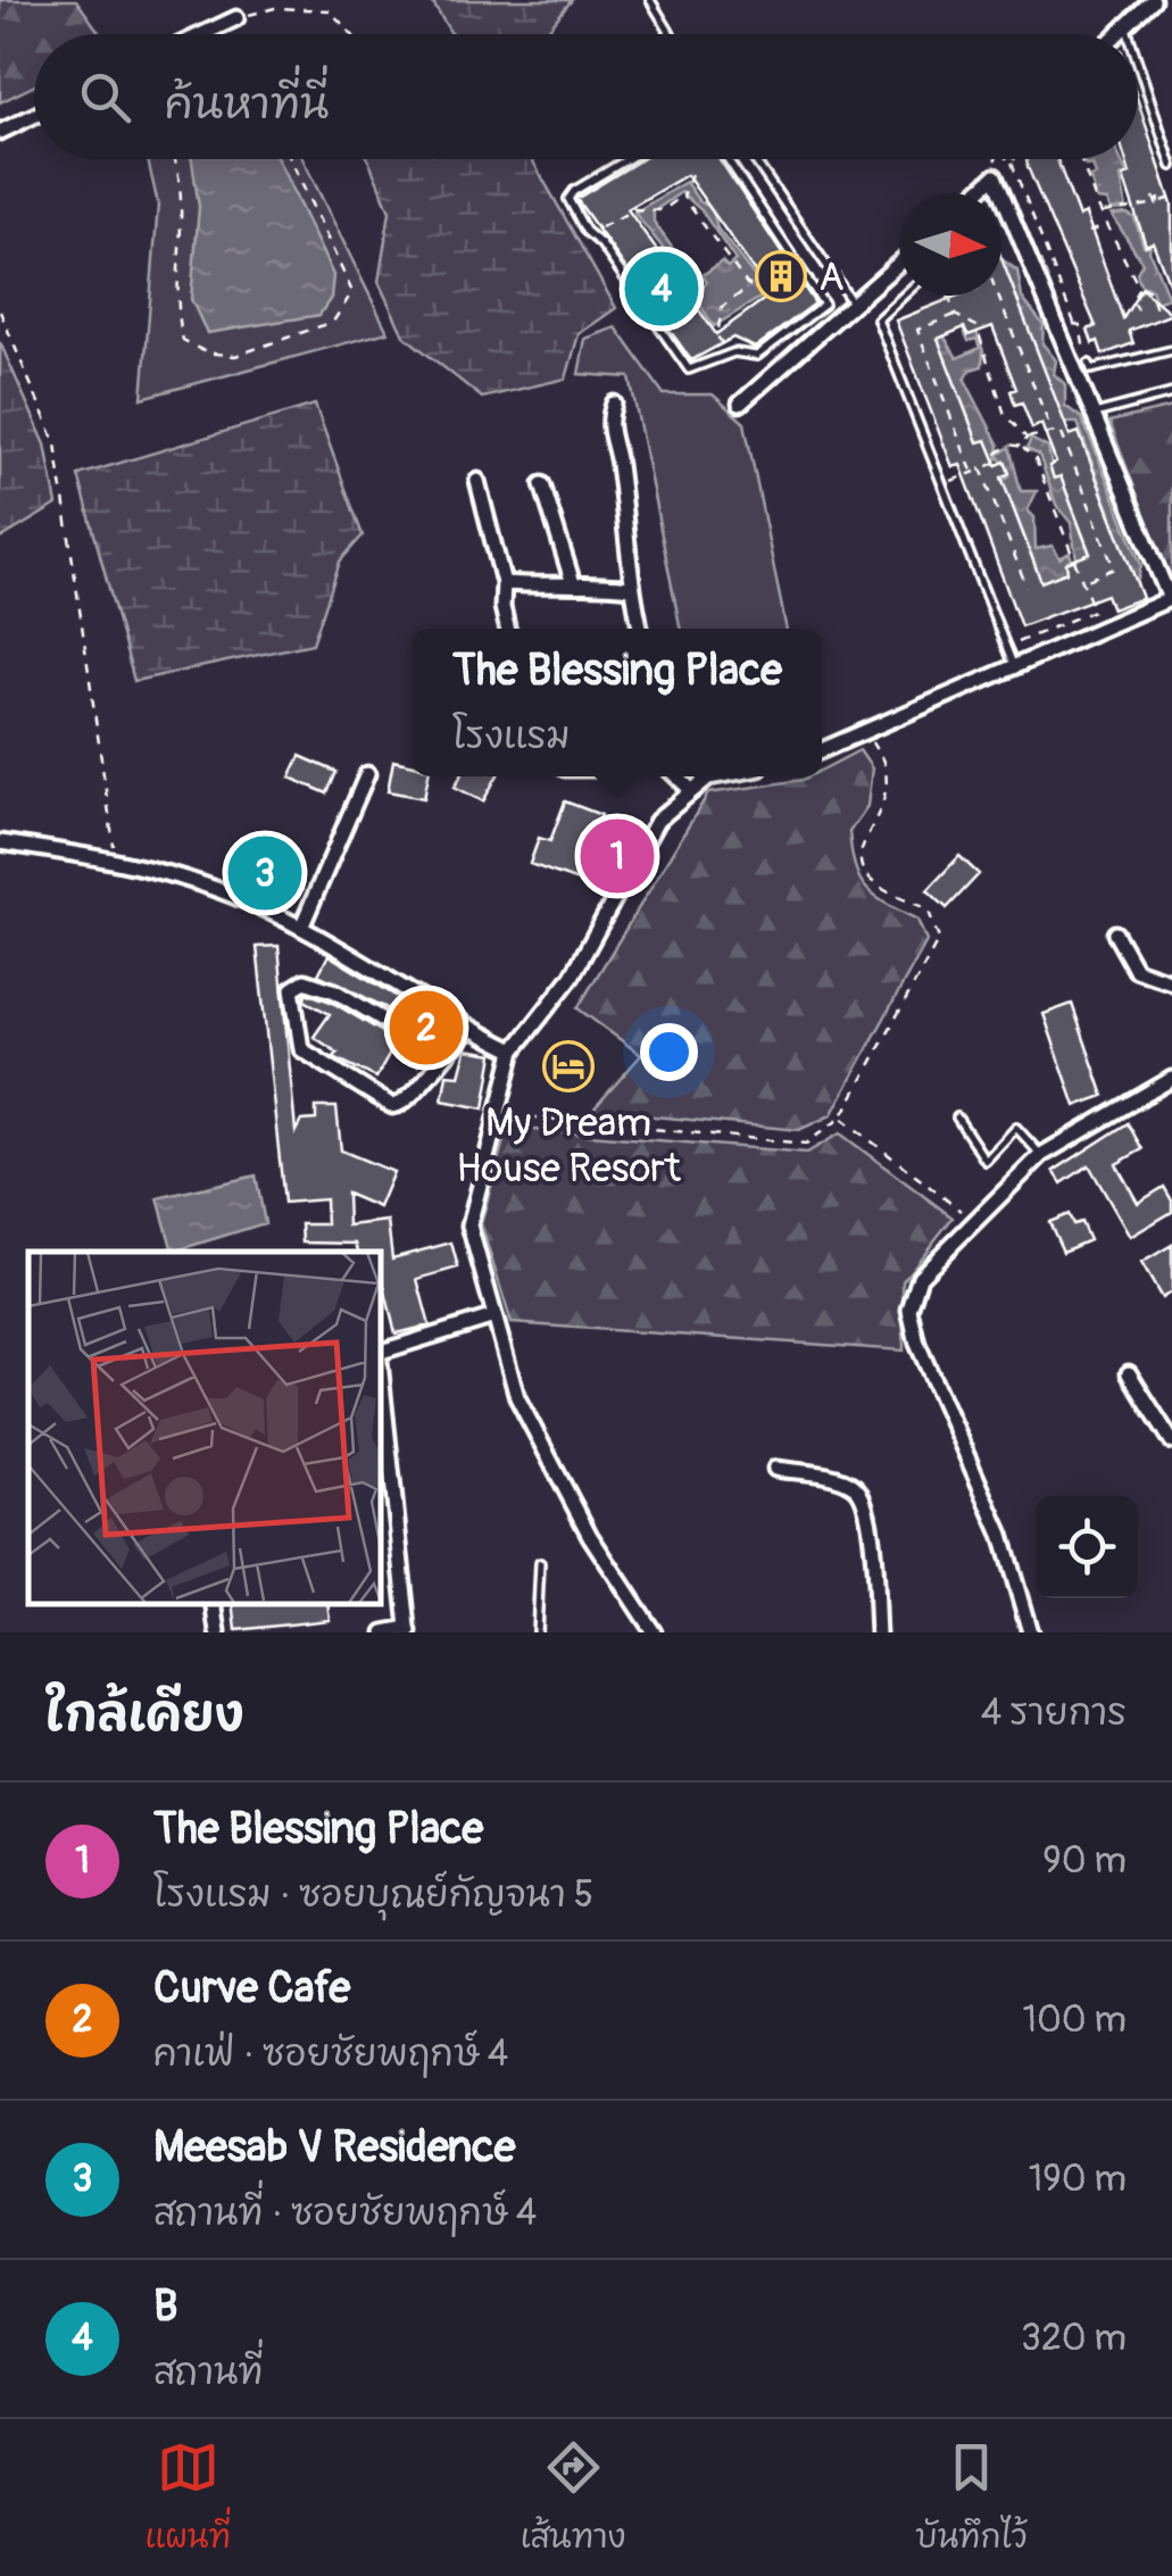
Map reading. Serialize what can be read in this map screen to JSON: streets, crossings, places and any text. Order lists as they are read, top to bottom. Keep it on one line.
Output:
{"places":{"building":["A"],"hotel":["My Dream House Resort"]},"north":"right","page":{"search":"ค้นหาที่นี่","pins":["4","1","3","2"],"popup":["The Blessing Place","โรงแรม"],"heading":["ใกล้เคียง","4 รายการ"],"list":[{"mark":"1","name":"The Blessing Place","note":"โรงแรม · ซอยบุณย์กัญจนา 5","value":"90 m"},{"mark":"2","name":"Curve Cafe","note":"คาเฟ่ · ซอยชัยพฤกษ์ 4","value":"100 m"},{"mark":"3","name":"Meesab V Residence","note":"สถานที่ · ซอยชัยพฤกษ์ 4","value":"190 m"},{"mark":"4","name":"B","note":"สถานที่","value":"320 m"}],"nav":["แผนที่","เส้นทาง","บันทึกไว้"]}}
